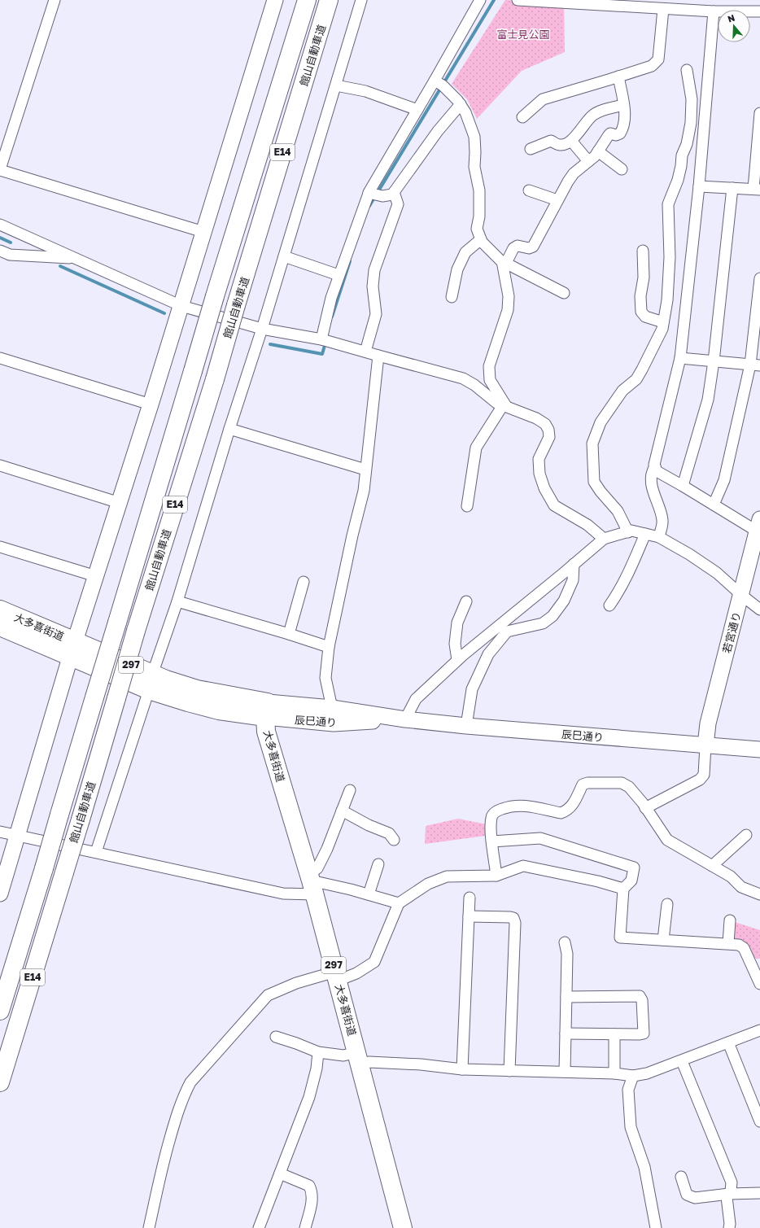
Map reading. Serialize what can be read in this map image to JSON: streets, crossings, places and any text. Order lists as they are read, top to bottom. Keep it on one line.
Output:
{"streets":{"highway":["館山自動車道","E14","大多喜街道","297"],"street":["若宮通り","辰巳通り"]},"crossings":[["大多喜街道","辰巳通り"],["若宮通り","辰巳通り"]],"parks":["富士見公園"],"north":"top"}
